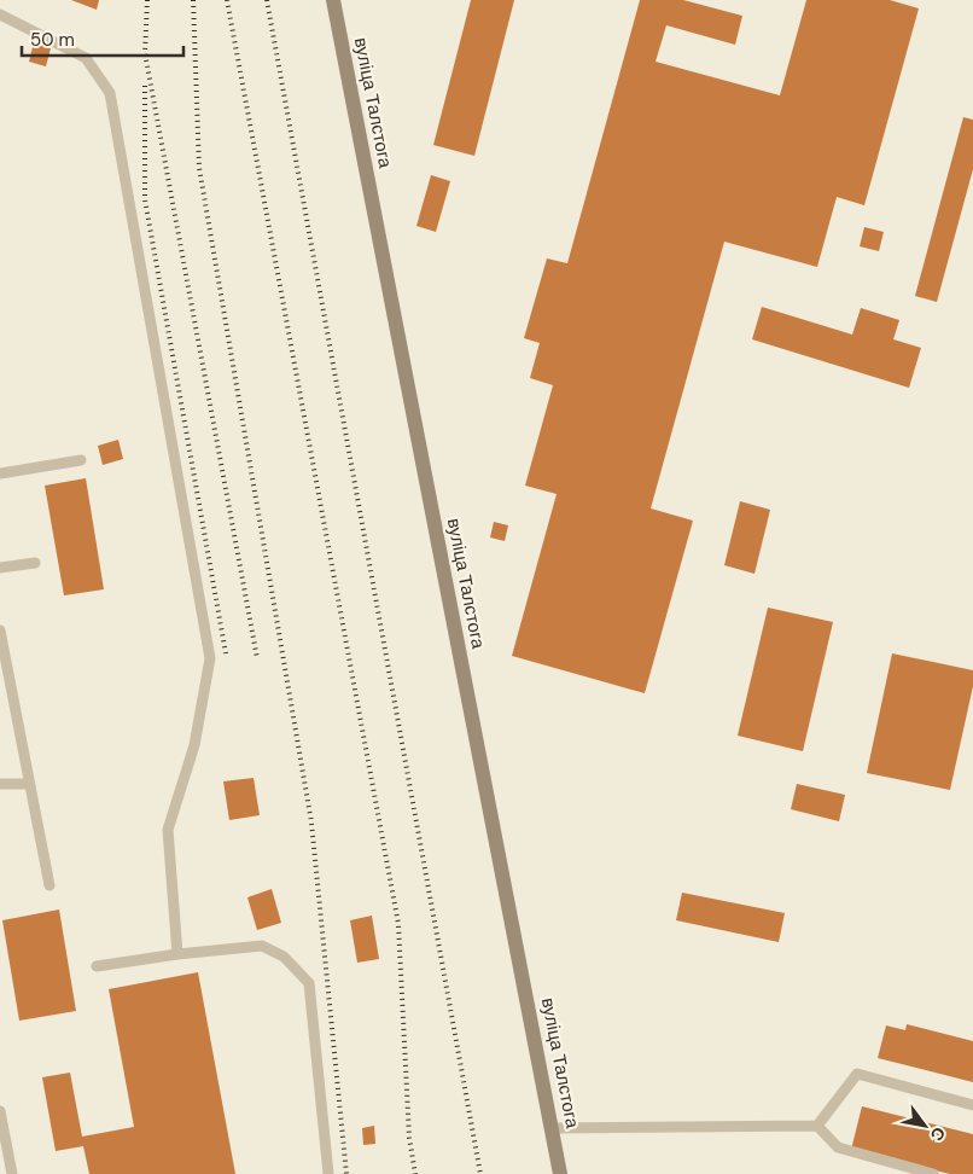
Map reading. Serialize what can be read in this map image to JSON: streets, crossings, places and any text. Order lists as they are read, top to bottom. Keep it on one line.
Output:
{"streets":{"main road":["вуліца Талстога"]},"scale_bar":"50 m","north":"bottom right"}
